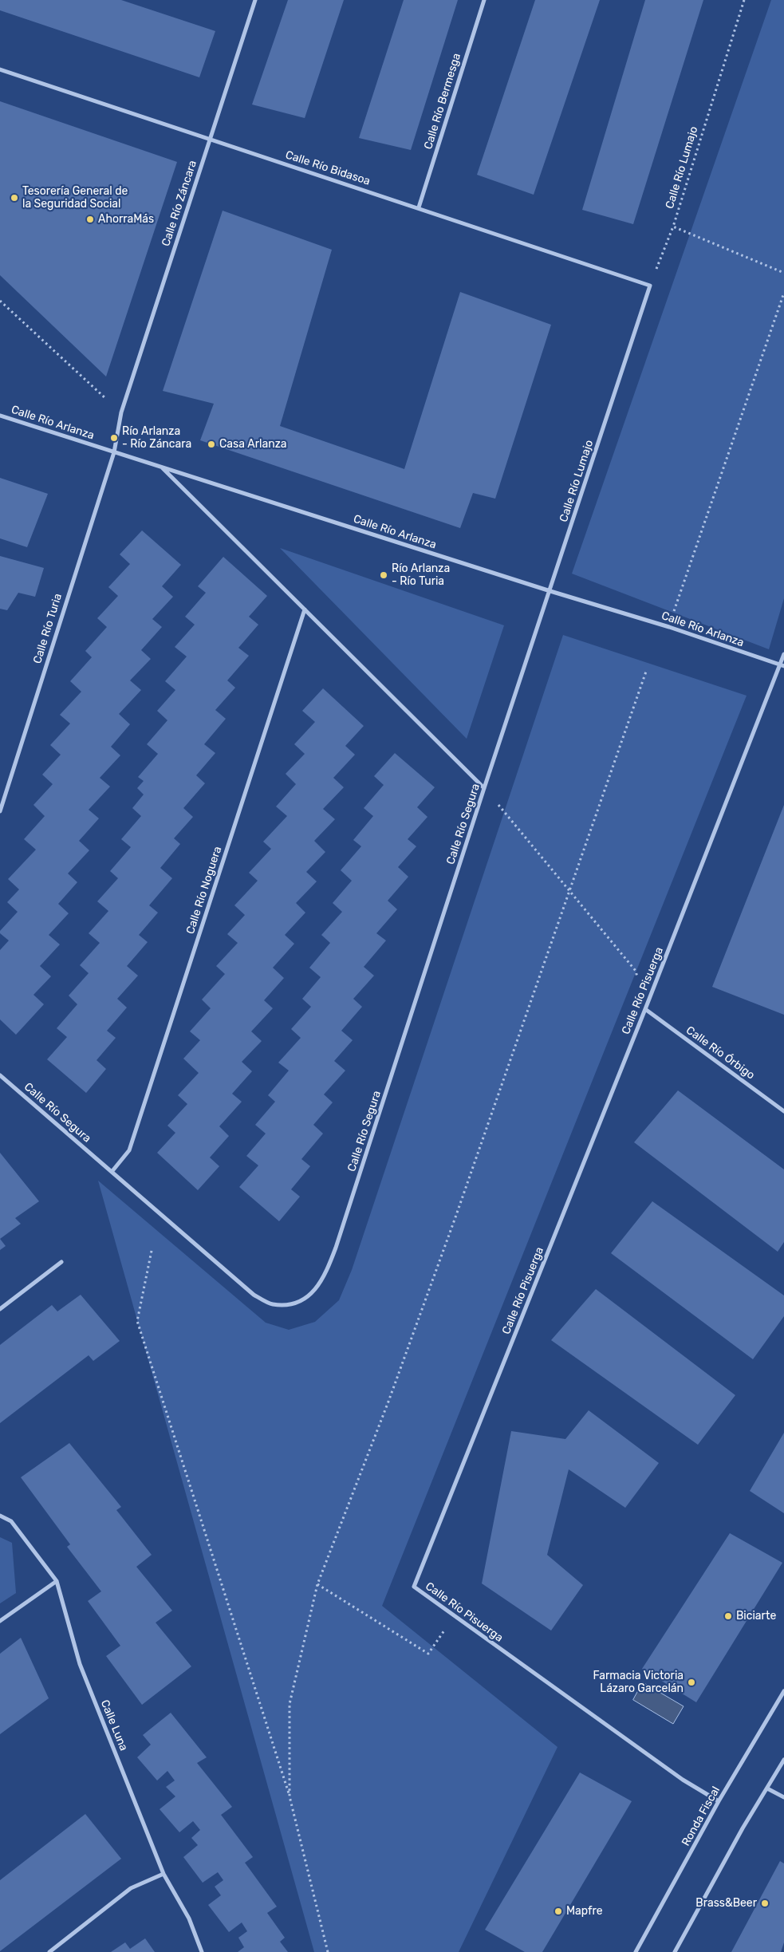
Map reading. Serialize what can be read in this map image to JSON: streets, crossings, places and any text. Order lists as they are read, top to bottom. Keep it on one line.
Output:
{"streets":{"street":["Calle Río Bermesga","Calle Río Lumajo","Calle Río Bidasoa","Calle Río Záncara","Calle Río Arlanza","Calle Río Turia","Calle Río Segura","Calle Río Noguera","Calle Río Pisuerga","Calle Río Órbigo","Calle Luna","Ronda Fiscal"]},"crossings":[["Calle Río Bermesga","Calle Río Bidasoa"],["Calle Río Lumajo","Calle Río Bidasoa"],["Calle Río Lumajo","Calle Río Arlanza"],["Calle Río Lumajo","Calle Río Segura"],["Calle Río Bidasoa","Calle Río Záncara"],["Calle Río Záncara","Calle Río Arlanza"],["Calle Río Záncara","Calle Río Turia"],["Calle Río Arlanza","Calle Río Turia"],["Calle Río Arlanza","Calle Río Segura"],["Calle Río Arlanza","Calle Río Pisuerga"],["Calle Río Segura","Calle Río Noguera"],["Calle Río Pisuerga","Calle Río Órbigo"],["Calle Río Pisuerga","Ronda Fiscal"]],"places":["Tesorería General de la Seguridad Social","AhorraMás","Río Arlanza - Río Záncara","Casa Arlanza","Río Arlanza - Río Turia","Biciarte","Farmacia Victoria Lázaro Garcelán","Brass&Beer","Mapfre"]}
